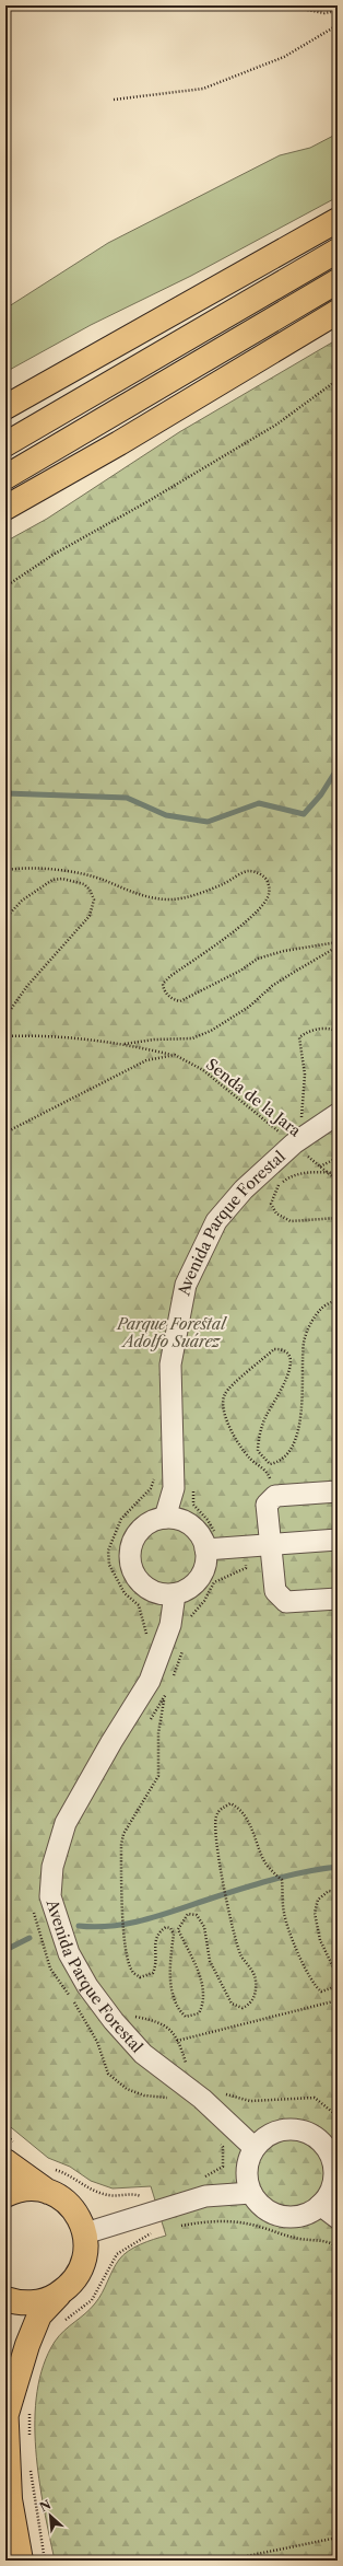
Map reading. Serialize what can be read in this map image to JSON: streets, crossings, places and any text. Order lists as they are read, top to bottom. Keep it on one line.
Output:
{"streets":{"street":["Avenida Parque Forestal"],"path":["Senda de la Jara"]},"crossings":[["Senda de la Jara","Avenida Parque Forestal"]],"parks":["Parque Forestal Adolfo Suárez"],"north":"top left"}
